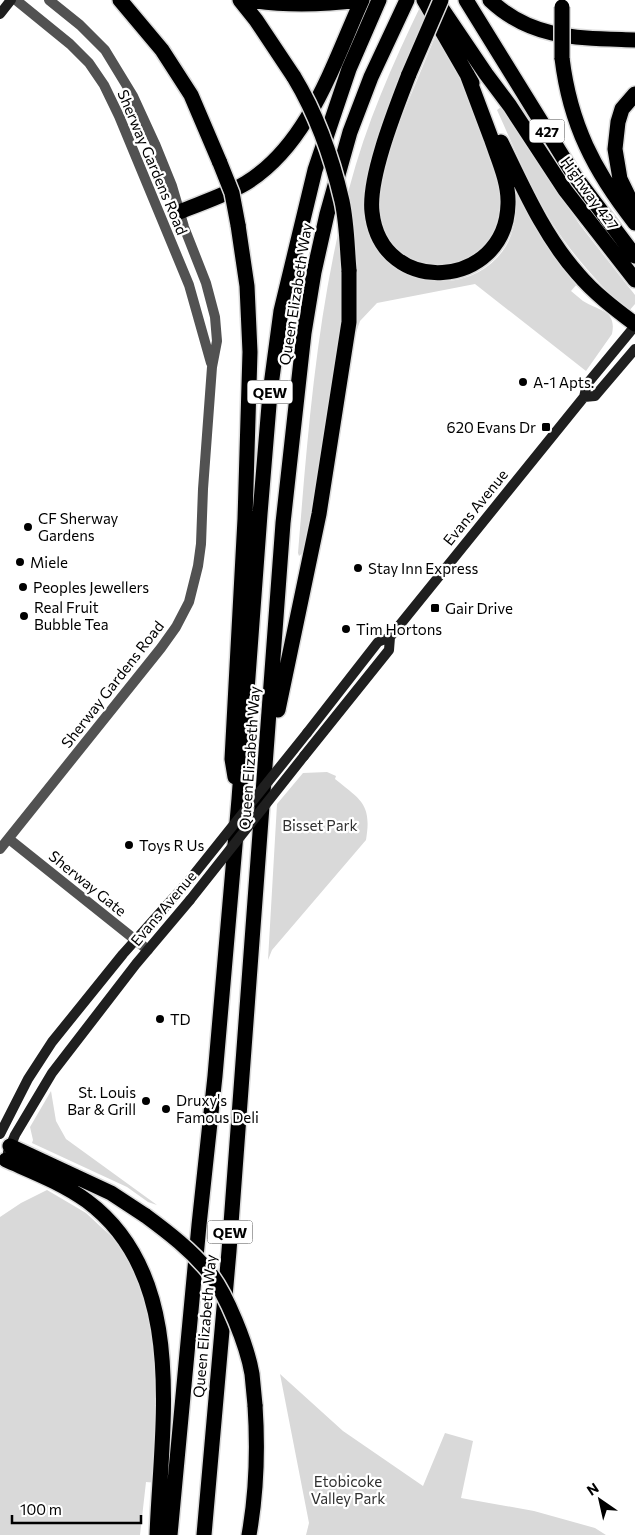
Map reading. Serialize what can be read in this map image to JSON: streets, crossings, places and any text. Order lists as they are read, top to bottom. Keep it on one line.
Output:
{"streets":{"highway":["427","Highway 427","Queen Elizabeth Way","QEW"],"main road":["Evans Avenue"],"street":["Sherway Gardens Road","Sherway Gate"]},"crossings":[["Sherway Gardens Road","Sherway Gate"],["Evans Avenue","Sherway Gate"]],"parks":["Bisset Park","Etobicoke Valley Park"],"places":{"other":["A-1 Apts.","CF Sherway Gardens","Miele","Stay Inn Express","Peoples Jewellers","Real Fruit Bubble Tea","Tim Hortons","Toys R Us","TD","St. Louis Bar & Grill","Druxy's Famous Deli"],"transit":["620 Evans Dr","Gair Drive"]},"scale_bar":"100 m","north":"top left"}
